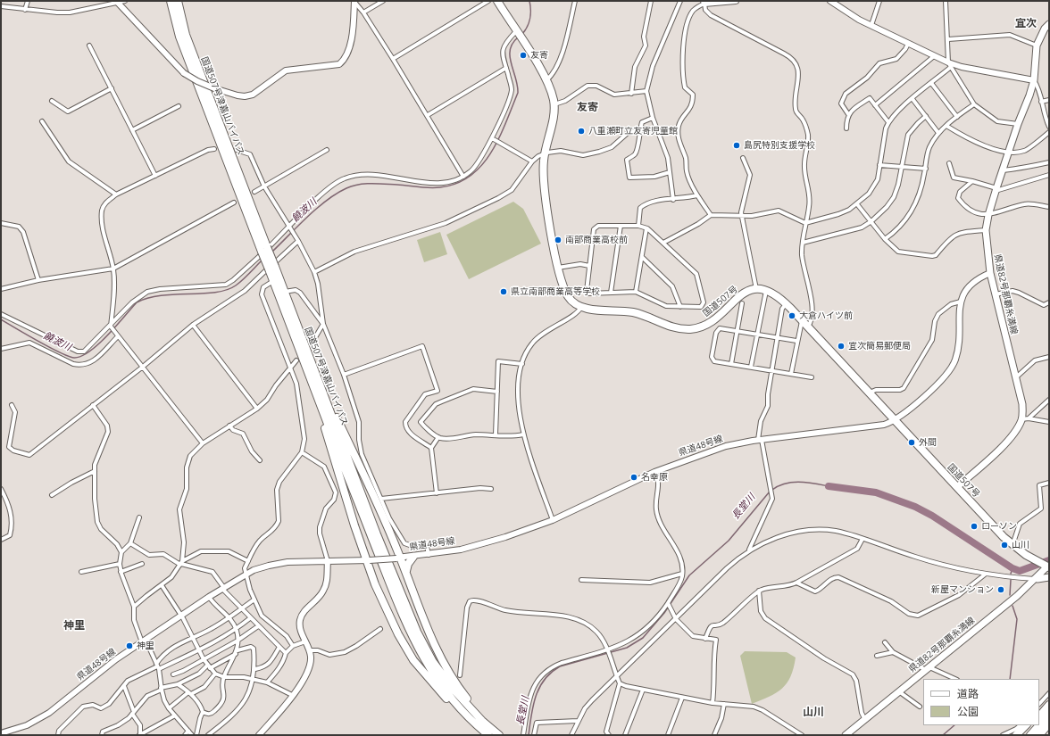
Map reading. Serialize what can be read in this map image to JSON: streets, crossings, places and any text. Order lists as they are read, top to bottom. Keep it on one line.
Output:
{"streets":{"highway":["国道507号津嘉山バイパス","国道507号"],"main road":["県道82号那覇糸満線"],"street":["県道48号線"]},"crossings":[["県道82号那覇糸満線","国道507号"],["国道507号","県道48号線"]],"districts":["宜次","友寄","神里","山川"],"water":["饒波川","長堂川"],"places":["友寄","八重瀬町立友寄児童館","島尻特別支援学校","南部商業高校前","県立南部商業高等学校","大倉ハイツ前","宜次簡易郵便局","外間","名幸原","ローソン","山川","新屋マンション","神里"],"legend":["道路","公園"]}
